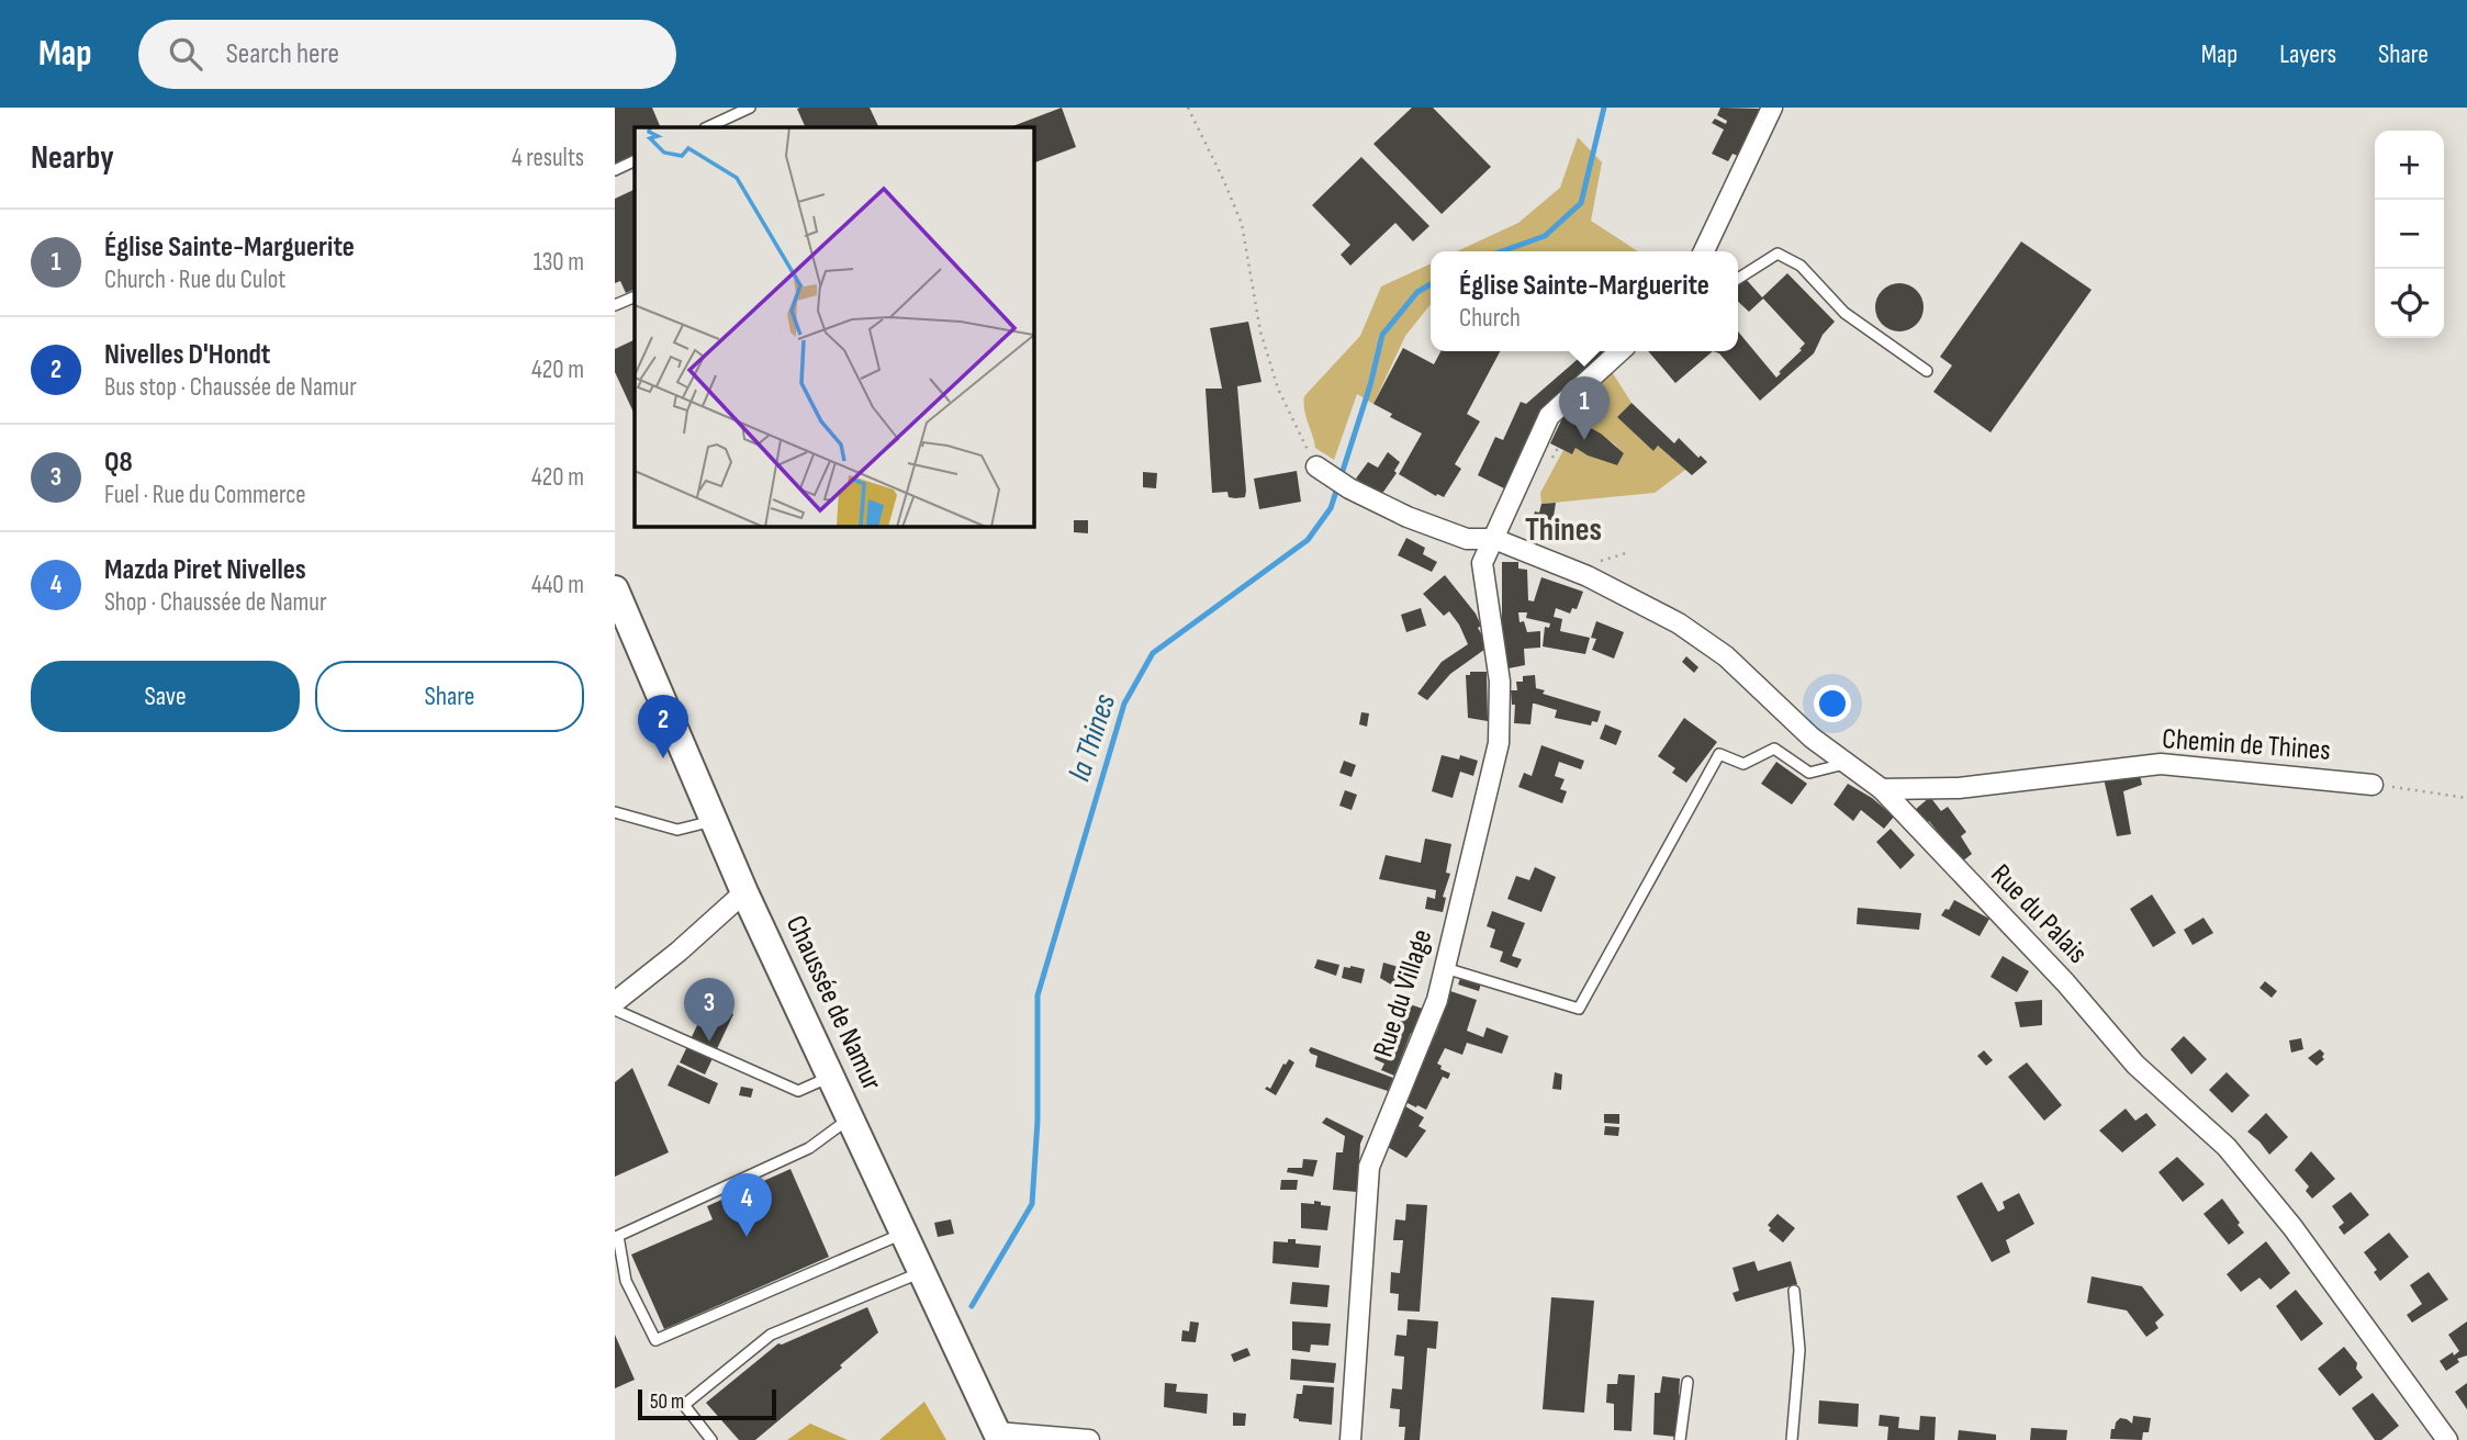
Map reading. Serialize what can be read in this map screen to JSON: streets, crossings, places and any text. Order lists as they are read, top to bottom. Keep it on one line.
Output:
{"streets":{"main road":["Chaussée de Namur"],"street":["Chemin de Thines","Rue du Palais","Rue du Village"]},"crossings":[["Chemin de Thines","Rue du Palais"]],"districts":["Thines"],"water":["la Thines"],"scale_bar":"50 m","page":{"header":"Map","search":"Search here","nav":["Map","Layers","Share"],"heading":["Nearby","4 results"],"map_buttons":["+","−"],"list":[{"mark":"1","name":"Église Sainte-Marguerite","note":"Church · Rue du Culot","value":"130 m"},{"mark":"2","name":"Nivelles D'Hondt","note":"Bus stop · Chaussée de Namur","value":"420 m"},{"mark":"3","name":"Q8","note":"Fuel · Rue du Commerce","value":"420 m"},{"mark":"4","name":"Mazda Piret Nivelles","note":"Shop · Chaussée de Namur","value":"440 m"}],"popup":["Église Sainte-Marguerite","Church"],"pins":["1","2","3","4"],"buttons":["Save","Share"],"scale":"50 m"}}
